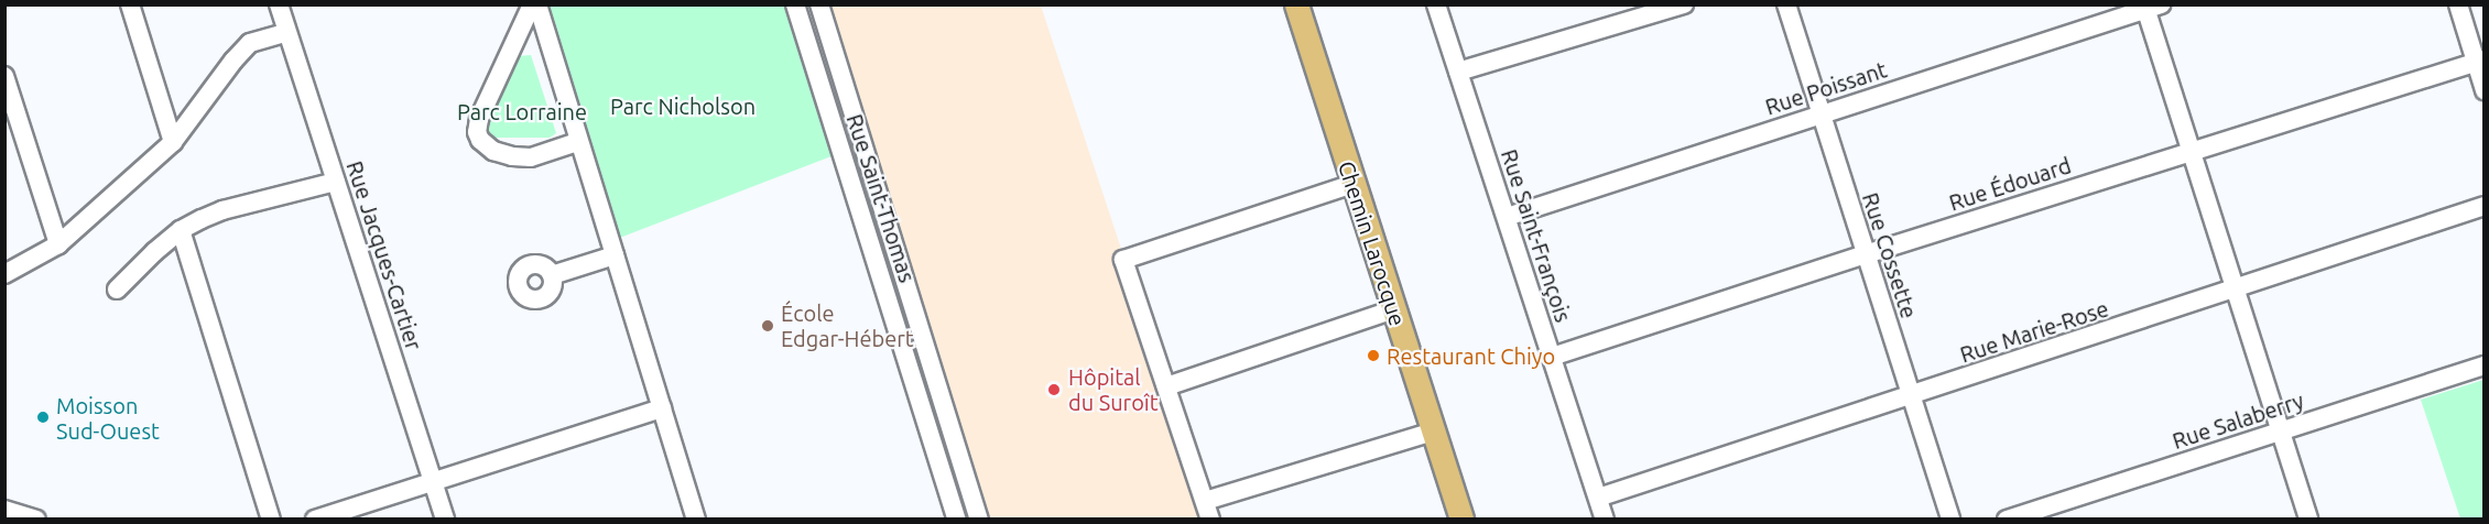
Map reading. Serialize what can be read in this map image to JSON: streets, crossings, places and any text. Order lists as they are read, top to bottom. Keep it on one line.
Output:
{"streets":{"main road":["Chemin Larocque"],"street":["Rue Poissant","Rue Édouard","Rue Saint-Thomas","Rue Saint-François","Rue Jacques-Cartier","Rue Cossette","Rue Marie-Rose","Rue Salaberry"]},"crossings":[["Rue Poissant","Rue Saint-François"],["Rue Poissant","Rue Cossette"],["Rue Édouard","Rue Saint-François"],["Rue Édouard","Rue Cossette"],["Rue Saint-François","Rue Marie-Rose"],["Rue Cossette","Rue Marie-Rose"]],"parks":["Parc Nicholson","Parc Lorraine"],"places":["École Edgar-Hébert","Restaurant Chiyo","Hôpital du Suroît","Moisson Sud-Ouest"]}
